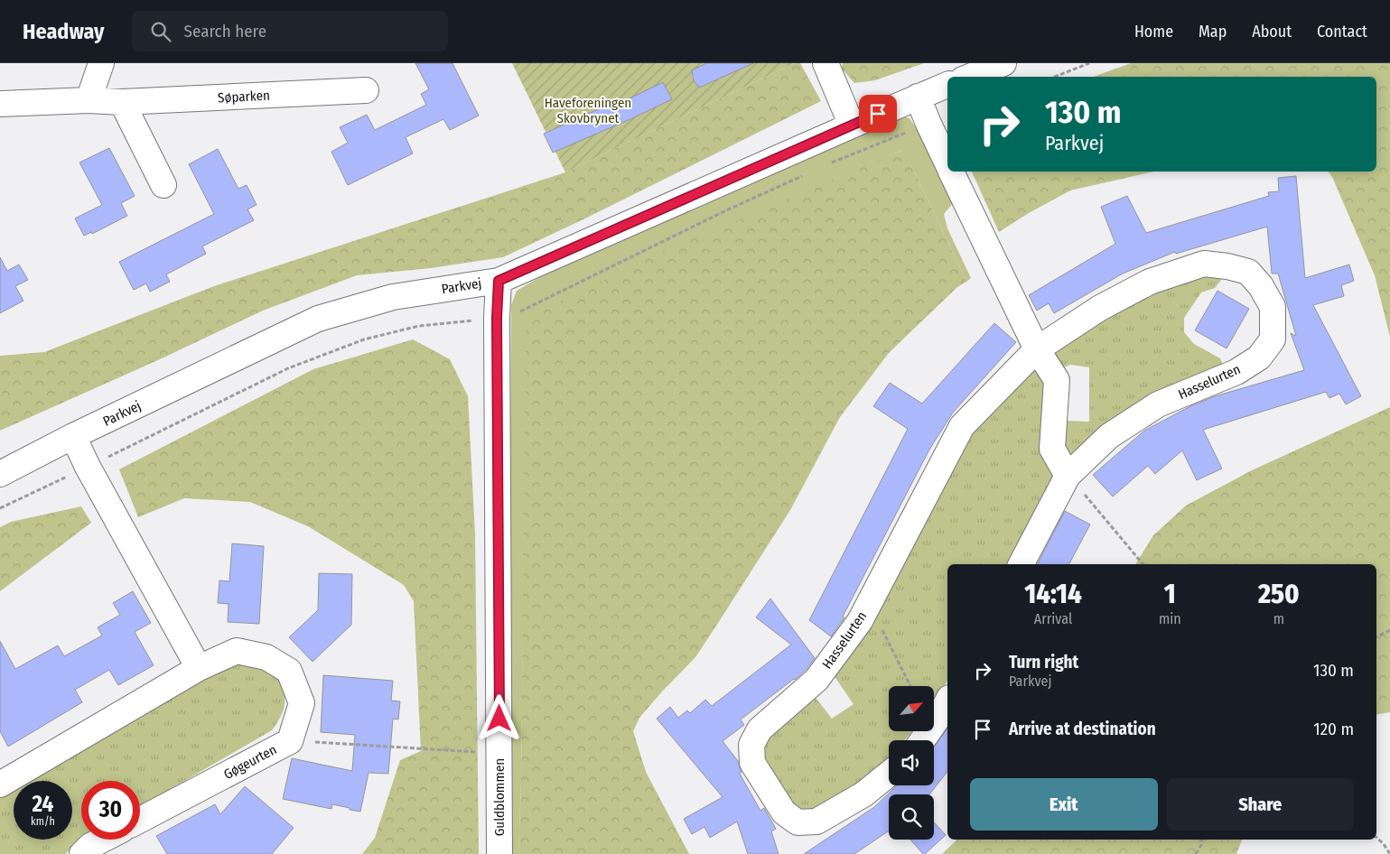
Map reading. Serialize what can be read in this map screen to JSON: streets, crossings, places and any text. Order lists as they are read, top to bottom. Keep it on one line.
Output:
{"streets":{"street":["Søparken","Parkvej","Hasselurten","Gøgeurten","Guldblommen"]},"crossings":[["Parkvej","Guldblommen"]],"parks":["Haveforeningen Skovbrynet"],"north":"top right","page":{"header":"Headway","search":"Search here","nav":["Home","Map","About","Contact"],"turn":["130 m","Parkvej"],"eta":["14:14","Arrival","1","min","250","m"],"list":[{"name":"Turn right","note":"Parkvej","value":"130 m"},{"name":"Arrive at destination","value":"120 m"}],"buttons":["Exit","Share"],"speed":"24 km/h","limit":"30"}}
